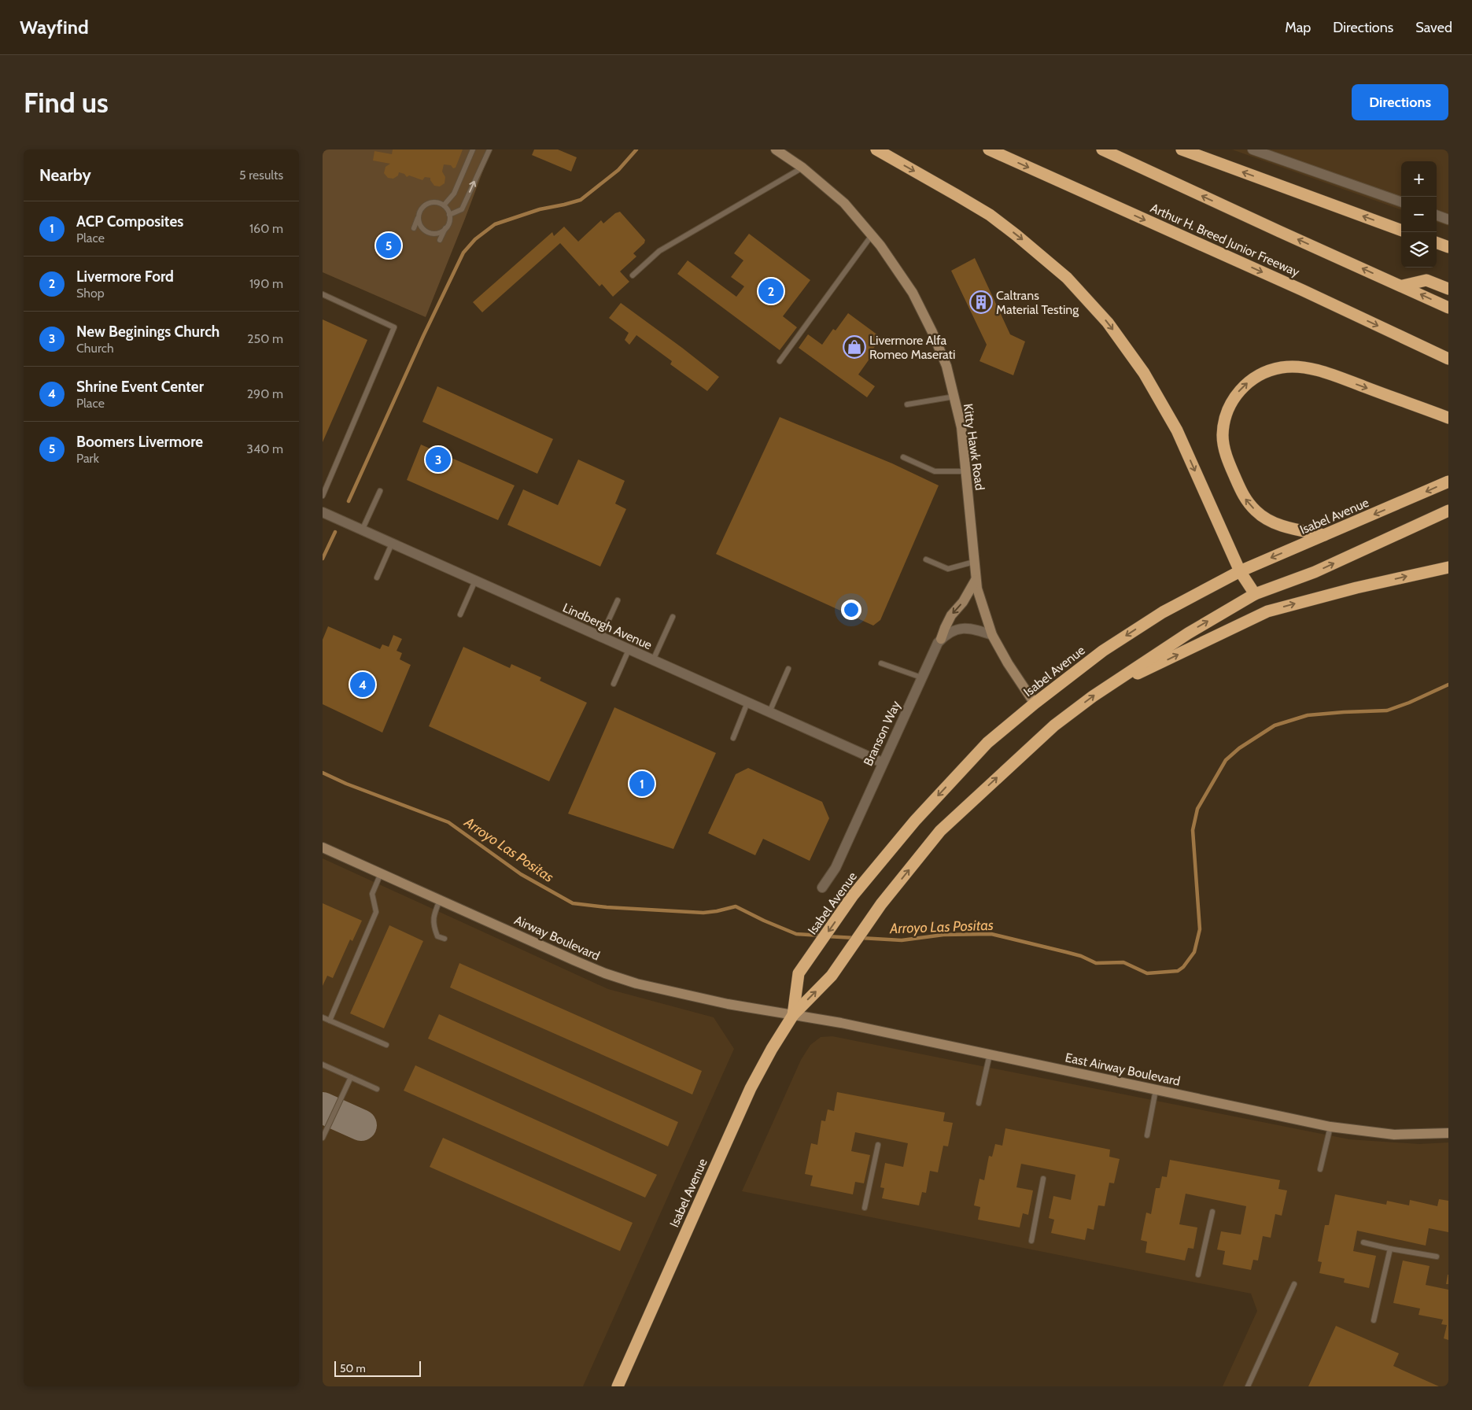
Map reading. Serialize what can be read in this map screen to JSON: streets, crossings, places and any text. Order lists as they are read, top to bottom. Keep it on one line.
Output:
{"streets":{"highway":["Arthur H. Breed Junior Freeway","Isabel Avenue"],"main road":["Kitty Hawk Road","Airway Boulevard","East Airway Boulevard"],"street":["Lindbergh Avenue","Branson Way"]},"crossings":[["Kitty Hawk Road","Isabel Avenue"],["Isabel Avenue","Airway Boulevard"],["Isabel Avenue","East Airway Boulevard"],["Lindbergh Avenue","Branson Way"],["Airway Boulevard","East Airway Boulevard"]],"water":["Arroyo Las Positas"],"places":{"building":["Caltrans Material Testing"],"shop":["Livermore Alfa Romeo Maserati"]},"scale_bar":"50 m","page":{"header":"Wayfind","nav":["Map","Directions","Saved"],"buttons":"Directions","title":"Find us","heading":["Nearby","5 results"],"map_buttons":["+","−"],"list":[{"mark":"1","name":"ACP Composites","note":"Place","value":"160 m"},{"mark":"2","name":"Livermore Ford","note":"Shop","value":"190 m"},{"mark":"3","name":"New Beginings Church","note":"Church","value":"250 m"},{"mark":"4","name":"Shrine Event Center","note":"Place","value":"290 m"},{"mark":"5","name":"Boomers Livermore","note":"Park","value":"340 m"}],"pins":["5","2","3","4","1"],"scale":"50 m"}}
